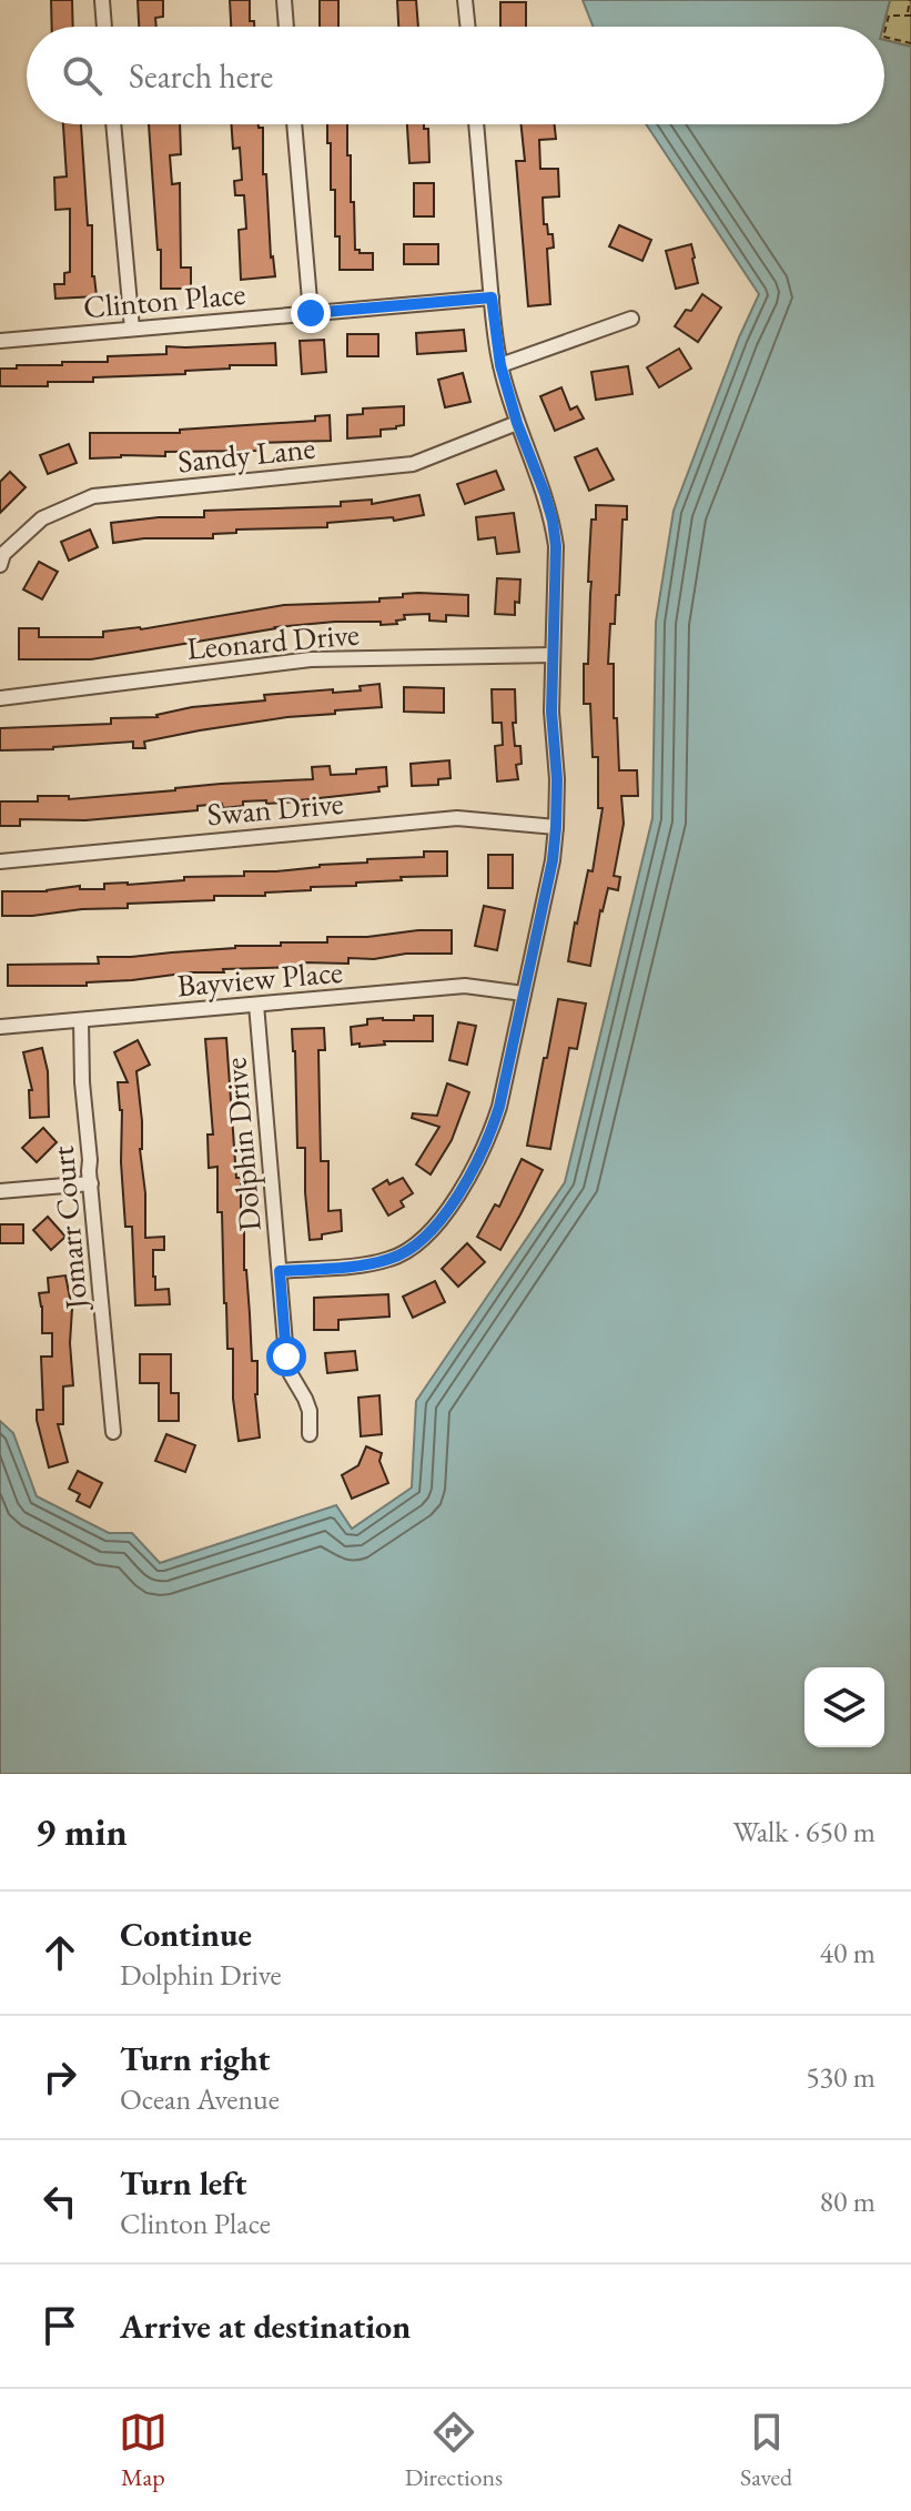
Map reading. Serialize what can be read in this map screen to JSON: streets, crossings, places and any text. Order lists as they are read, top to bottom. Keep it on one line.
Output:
{"streets":{"street":["Clinton Place","Sandy Lane","Leonard Drive","Swan Drive","Bayview Place","Dolphin Drive","Jomarr Court"]},"crossings":[["Bayview Place","Dolphin Drive"],["Bayview Place","Jomarr Court"]],"page":{"search":"Search here","heading":["9 min","Walk · 650 m"],"list":[["Continue","Dolphin Drive","40 m"],["Turn right","Ocean Avenue","530 m"],["Turn left","Clinton Place","80 m"],"Arrive at destination"],"nav":["Map","Directions","Saved"]}}
